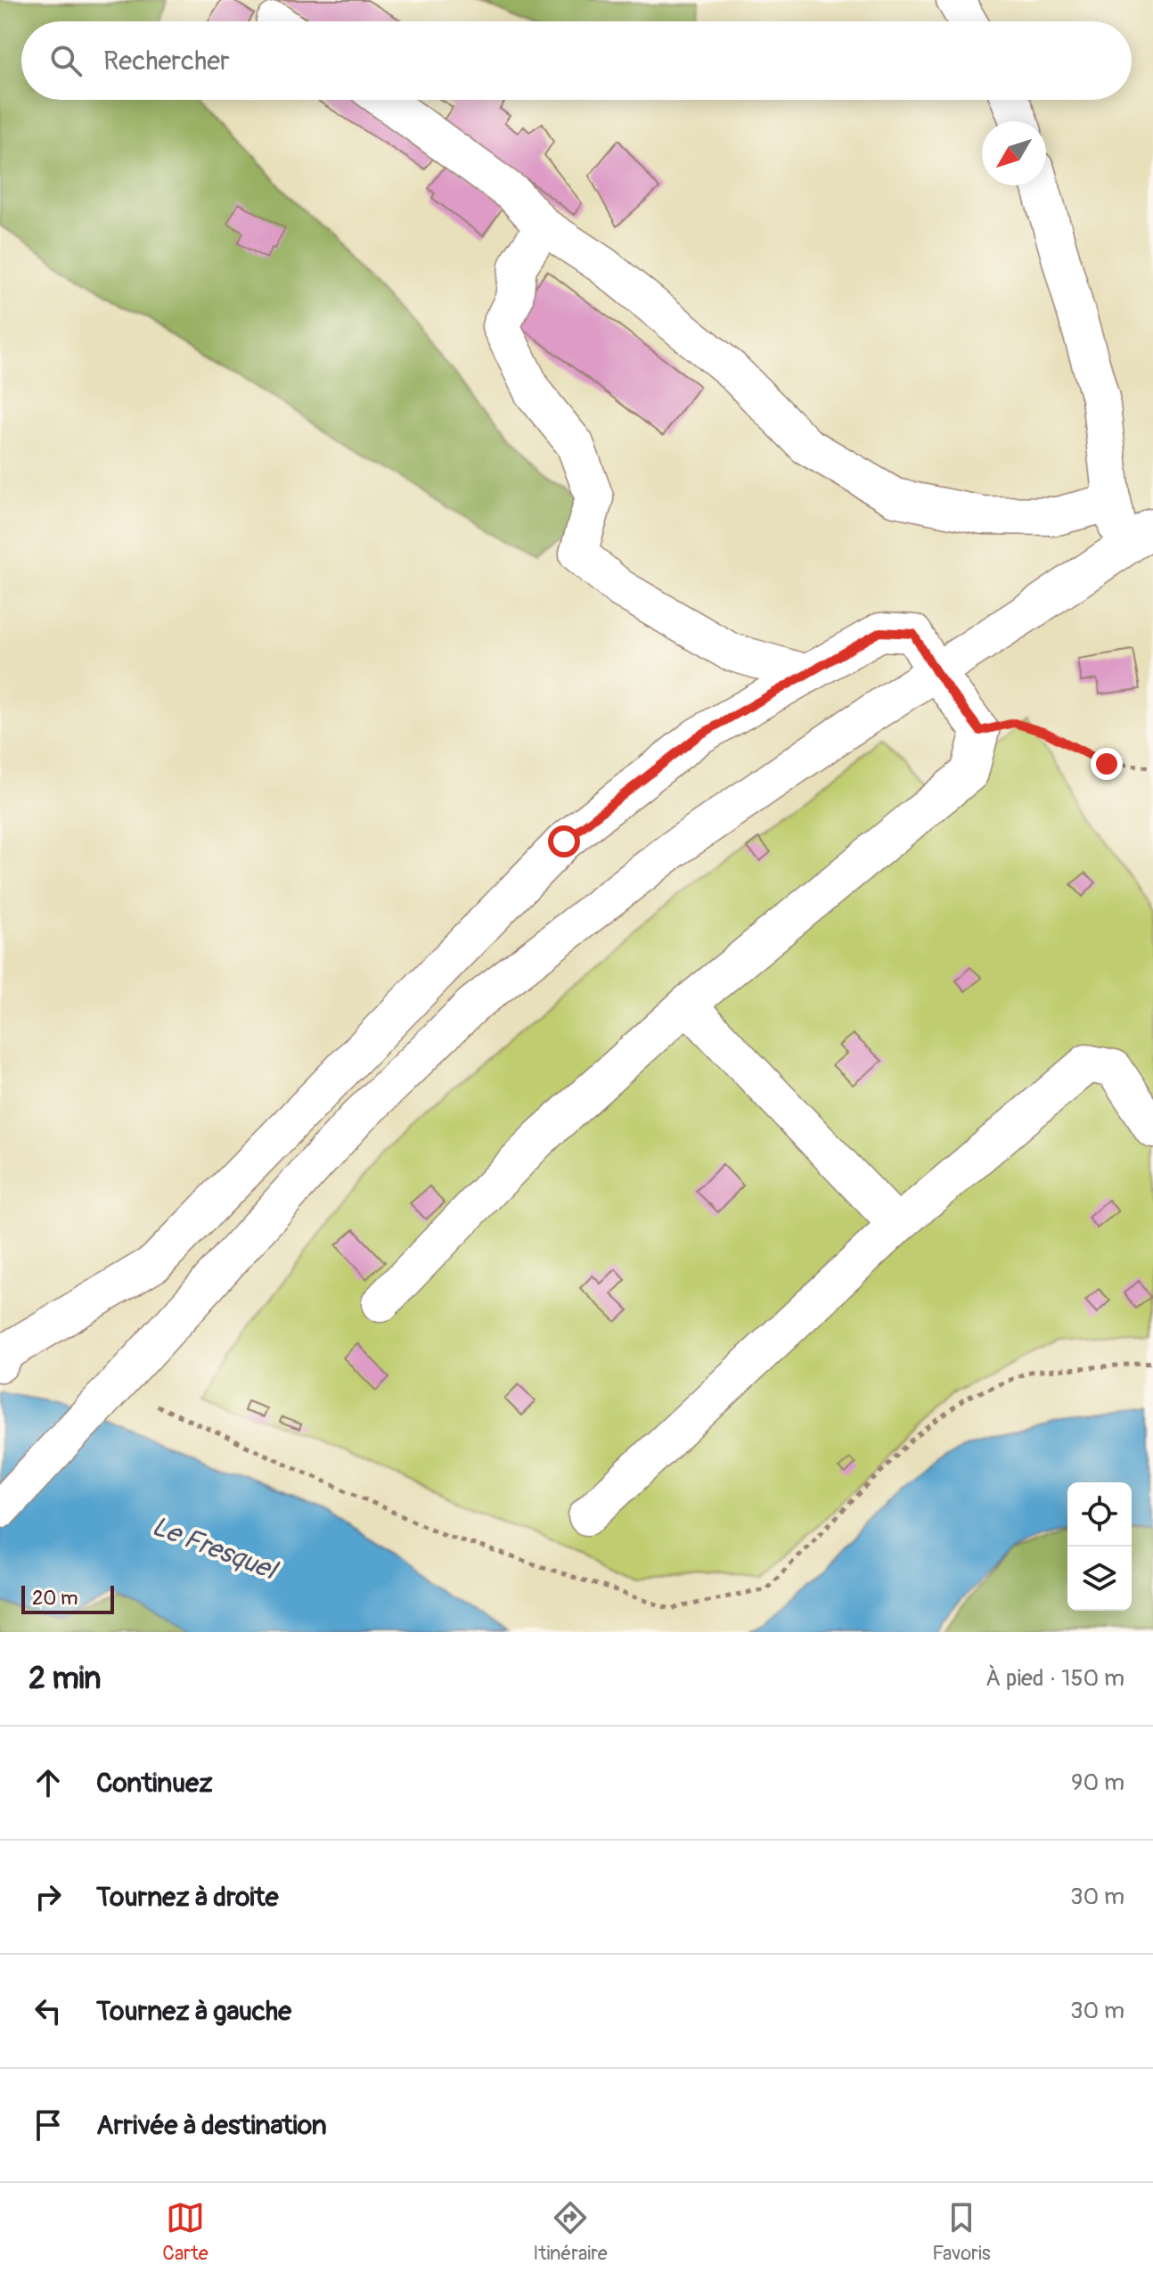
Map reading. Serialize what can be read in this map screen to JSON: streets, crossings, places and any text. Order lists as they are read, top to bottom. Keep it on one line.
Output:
{"water":["Le Fresquel"],"scale_bar":"20 m","north":"bottom left","page":{"search":"Rechercher","scale":"20 m","heading":["2 min","À pied · 150 m"],"list":[["Continuez","90 m"],["Tournez à droite","30 m"],["Tournez à gauche","30 m"],"Arrivée à destination"],"nav":["Carte","Itinéraire","Favoris"]}}
